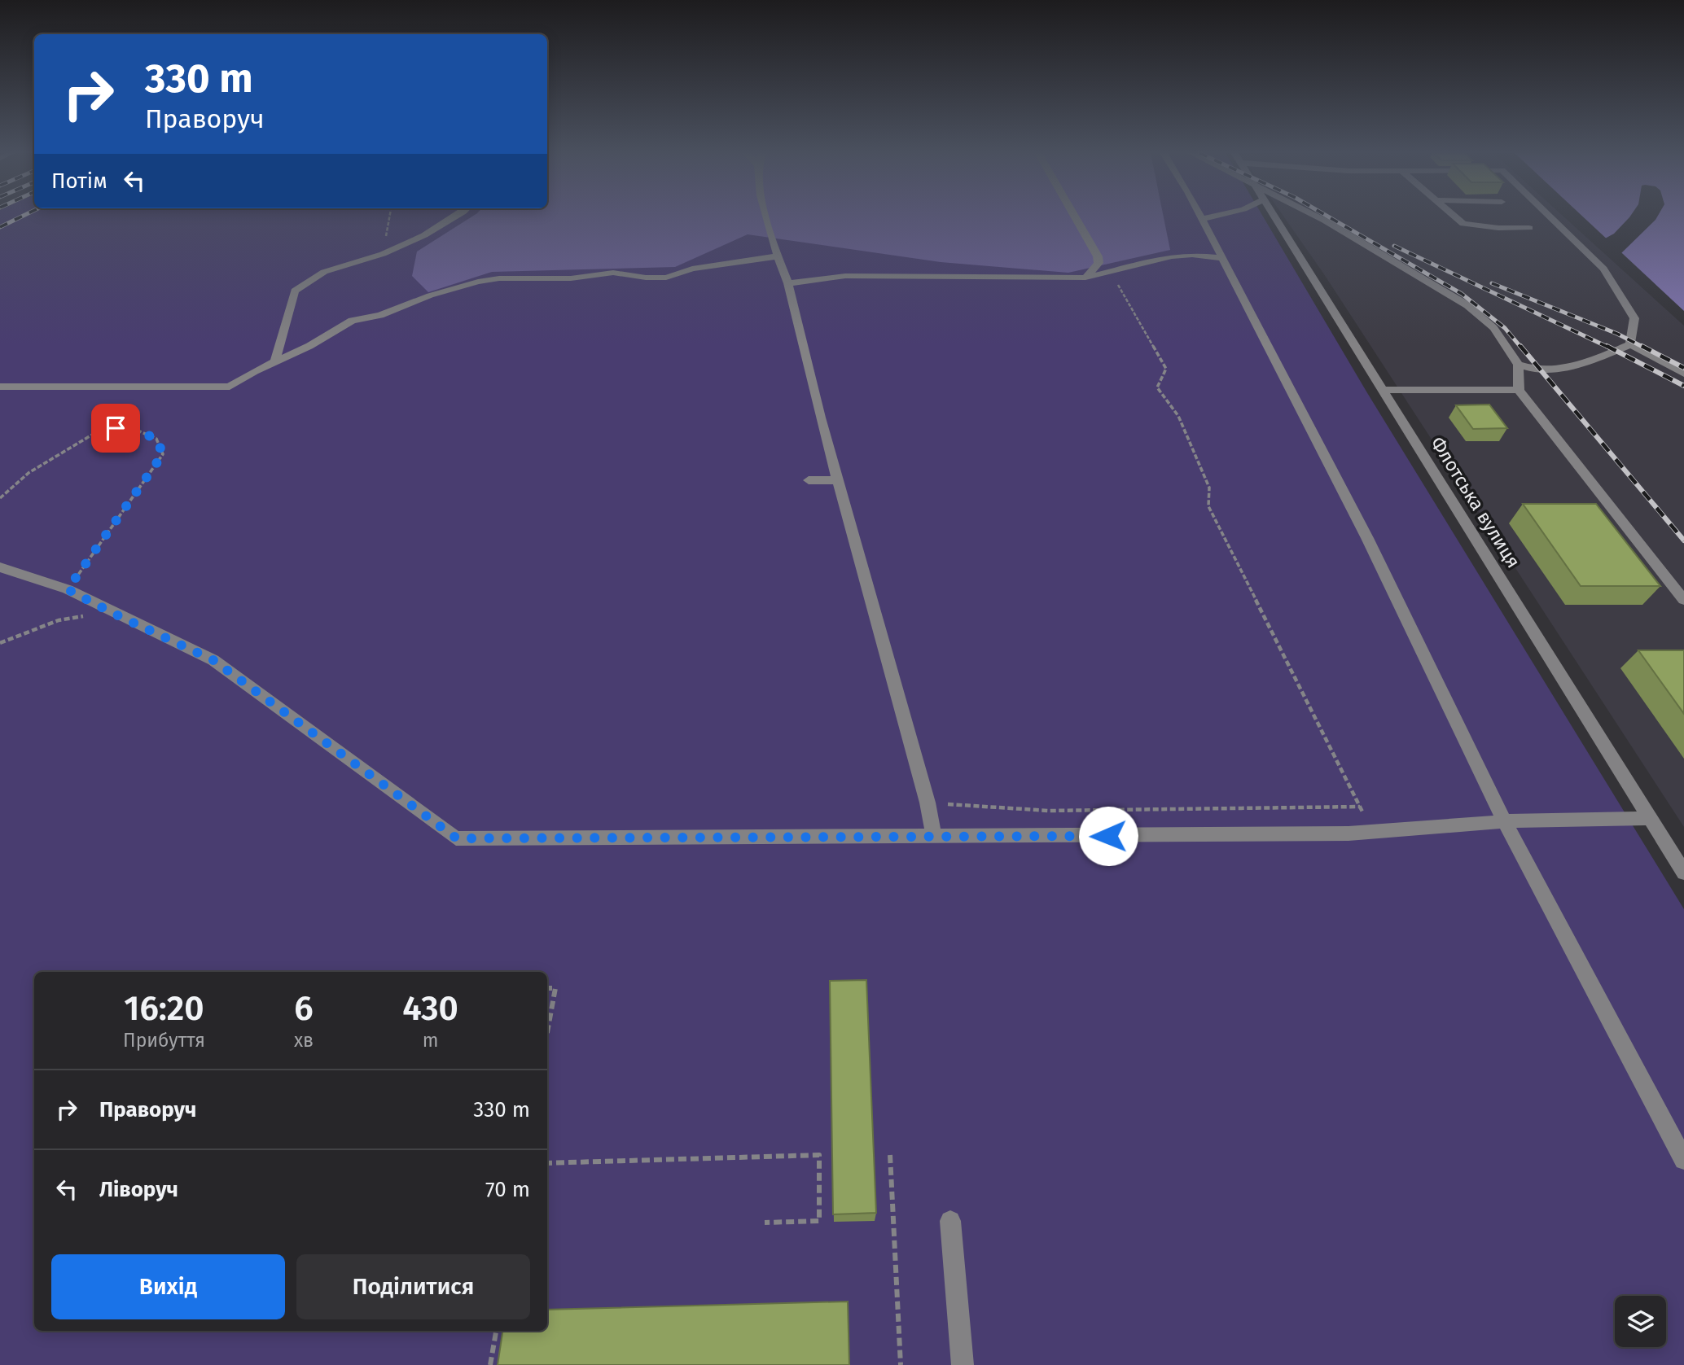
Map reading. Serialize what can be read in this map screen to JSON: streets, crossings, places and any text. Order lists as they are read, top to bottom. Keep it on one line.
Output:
{"streets":{"street":["Флотська вулиця"]},"page":{"turn":["330 m","Праворуч"],"then":"Потім","eta":["16:20","Прибуття","6","хв","430","m"],"list":[{"name":"Праворуч","value":"330 m"},{"name":"Ліворуч","value":"70 m"}],"buttons":["Вихід","Поділитися"]}}
